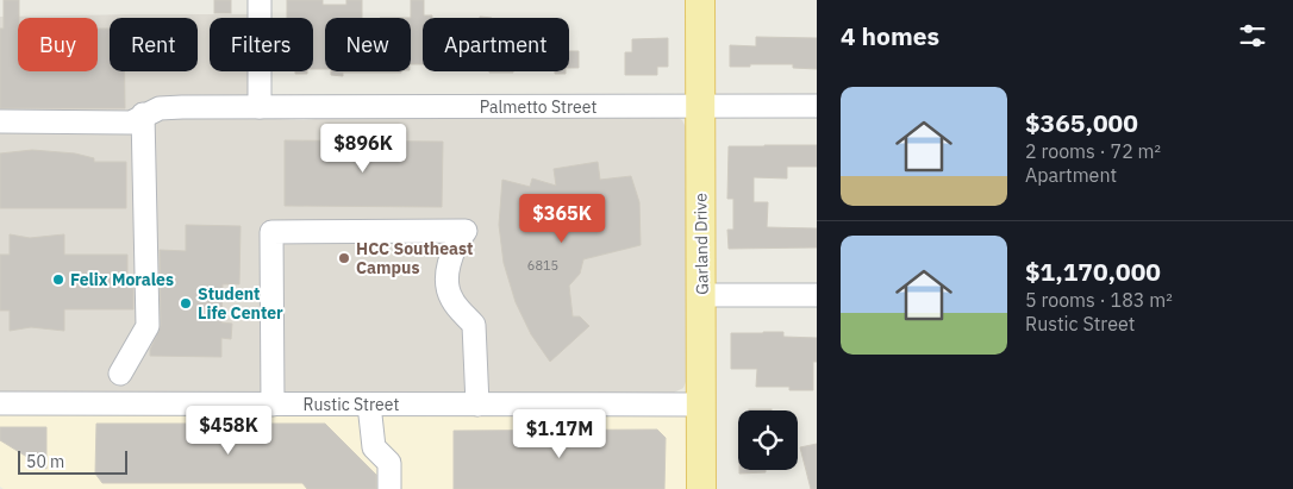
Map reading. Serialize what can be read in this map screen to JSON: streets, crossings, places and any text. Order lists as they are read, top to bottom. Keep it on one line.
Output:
{"streets":{"main road":["Garland Drive"],"street":["Palmetto Street","Rustic Street"]},"crossings":[["Palmetto Street","Garland Drive"],["Garland Drive","Rustic Street"]],"places":["HCC Southeast Campus","Felix Morales","Student Life Center"],"house_numbers":["6815"],"scale_bar":"50 m","page":{"heading":"4 homes","chip":["Buy","Rent","Filters","New","Apartment"],"list":[{"name":"$365,000","note":"2 rooms · 72 m² · Apartment"},{"name":"$1,170,000","note":"5 rooms · 183 m² · Rustic Street"}],"price":["$896K","$365K","$458K","$1.17M"],"scale":"50 m"}}
